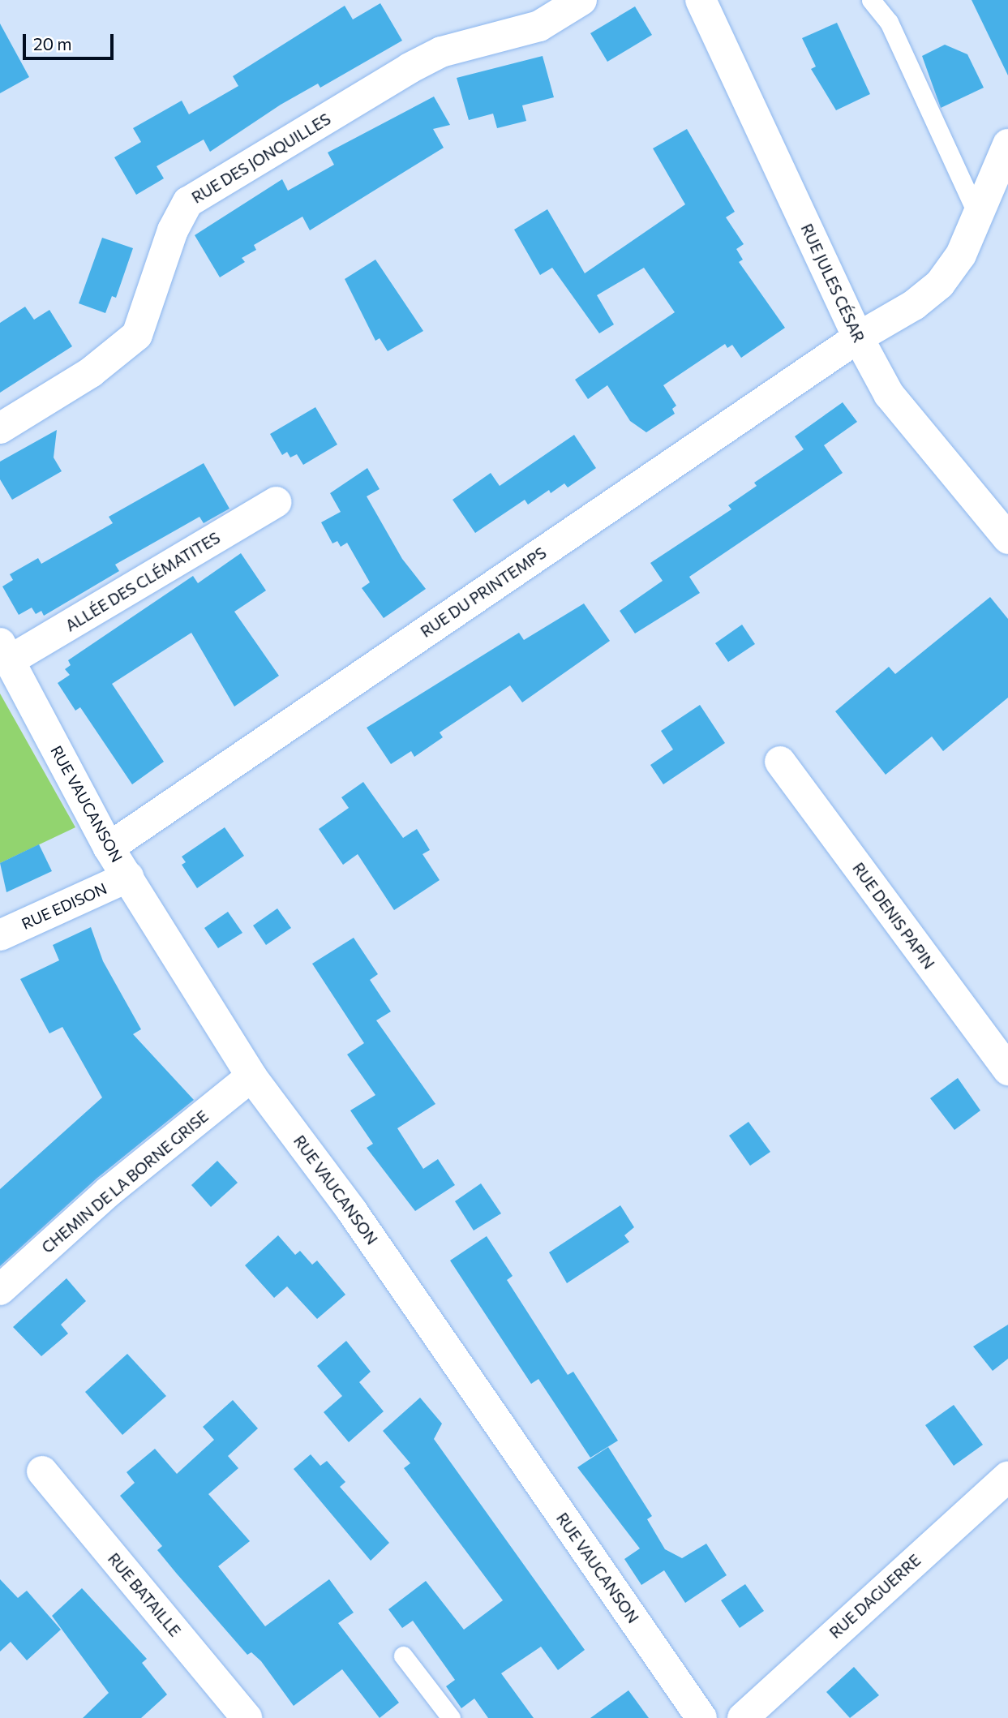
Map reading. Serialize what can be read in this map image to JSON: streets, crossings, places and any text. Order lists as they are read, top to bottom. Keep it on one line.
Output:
{"streets":{"street":["RUE DES JONQUILLES","RUE JULES CÉSAR","ALLÉE DES CLÉMATITES","RUE DU PRINTEMPS","RUE VAUCANSON","RUE EDISON","RUE DENIS PAPIN","CHEMIN DE LA BORNE GRISE","RUE BATAILLE","RUE DAGUERRE"]},"crossings":[["RUE JULES CÉSAR","RUE DU PRINTEMPS"],["ALLÉE DES CLÉMATITES","RUE VAUCANSON"],["RUE DU PRINTEMPS","RUE VAUCANSON"],["RUE VAUCANSON","RUE EDISON"],["RUE VAUCANSON","CHEMIN DE LA BORNE GRISE"]],"scale_bar":"20 m"}
